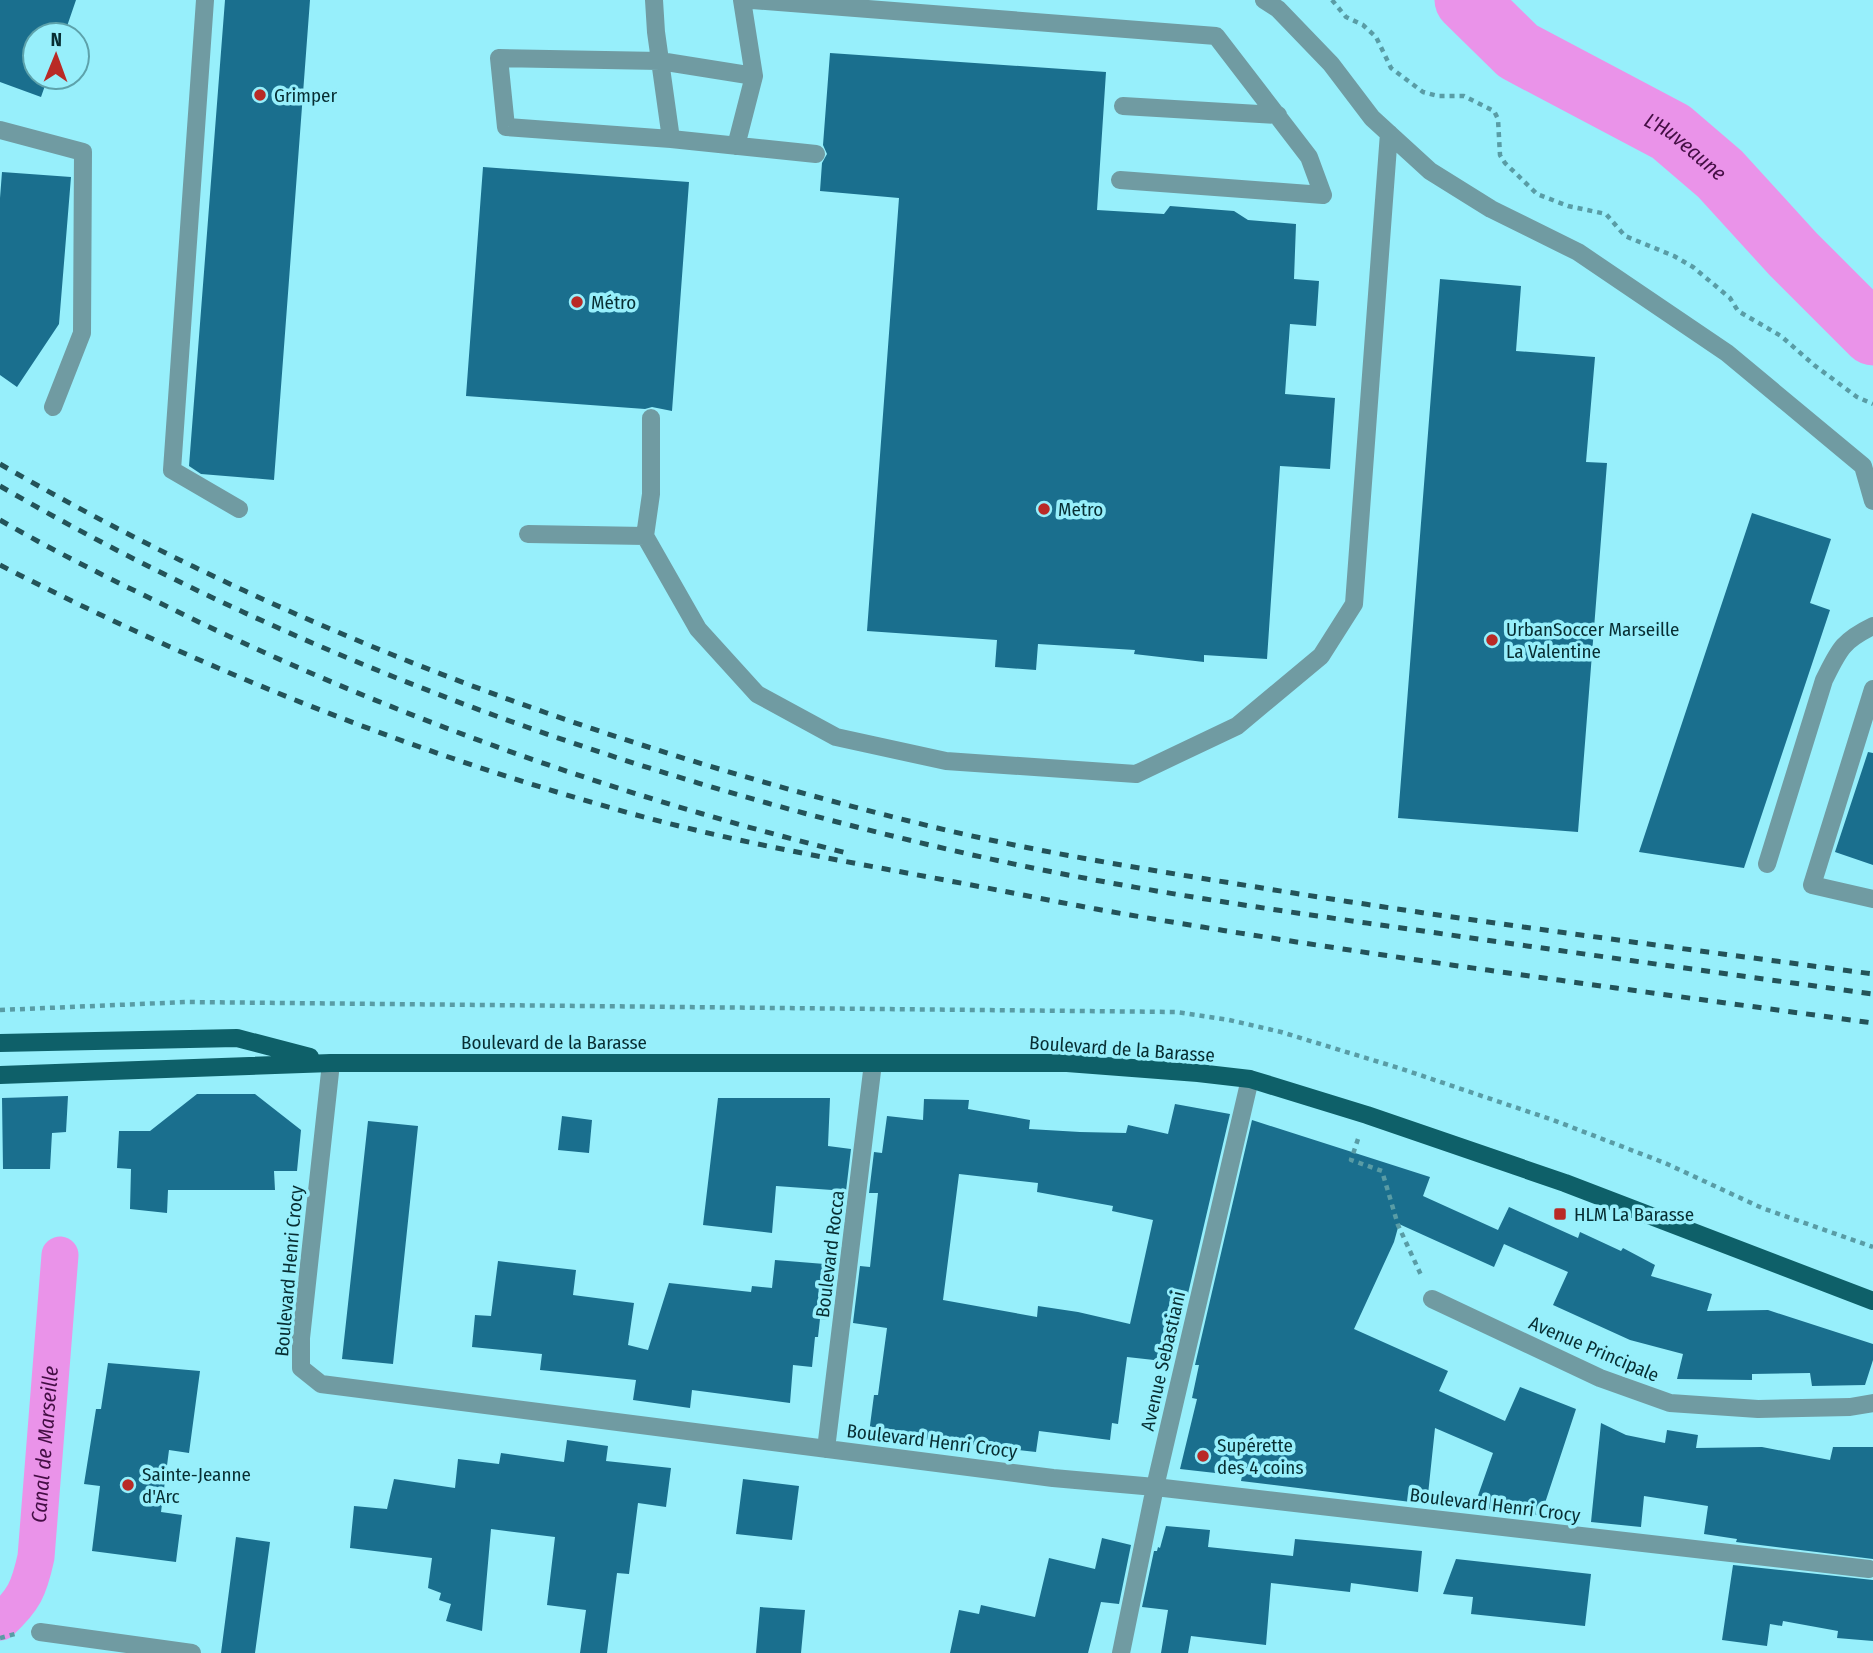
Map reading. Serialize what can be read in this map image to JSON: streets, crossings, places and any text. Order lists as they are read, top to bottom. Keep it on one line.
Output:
{"streets":{"main road":["Boulevard de la Barasse"],"street":["Boulevard Rocca","Boulevard Henri Crocy","Avenue Principale","Avenue Sebastiani"]},"crossings":[["Boulevard de la Barasse","Boulevard Rocca"],["Boulevard de la Barasse","Boulevard Henri Crocy"],["Boulevard de la Barasse","Avenue Sebastiani"],["Boulevard Rocca","Boulevard Henri Crocy"],["Boulevard Henri Crocy","Avenue Sebastiani"]],"water":["L'Huveaune","Canal de Marseille"],"places":{"other":["Grimper","Métro","Metro","UrbanSoccer Marseille La Valentine","Supérette des 4 coins","Sainte-Jeanne d'Arc"],"transit":["HLM La Barasse"]},"north":"top"}
